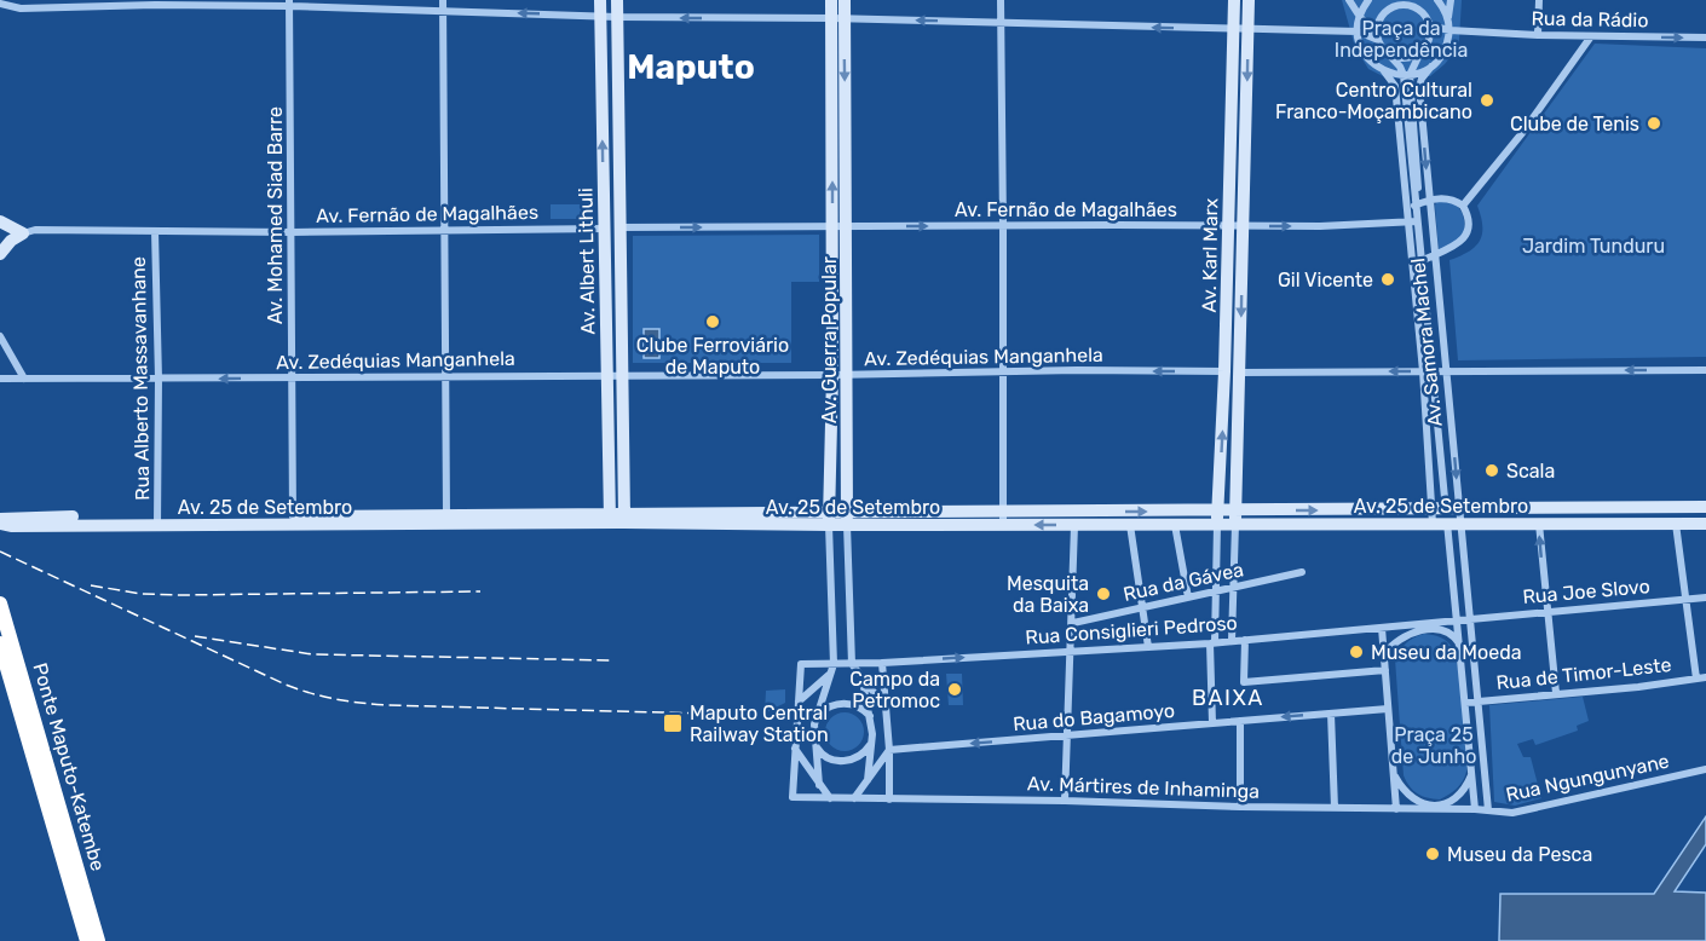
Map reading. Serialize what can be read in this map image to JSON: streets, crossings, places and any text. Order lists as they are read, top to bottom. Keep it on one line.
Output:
{"streets":{"highway":["Ponte Maputo-Katembe"],"main road":["Av. Karl Marx","Av. Albert Lithuli","Av. Guerra Popular","Av. 25 de Setembro"],"street":["Rua da Rádio","Av. Fernão de Magalhães","Av. Mohamed Siad Barre","Av. Samora Machel","Av. Zedéquias Manganhela","Rua Alberto Massavanhane","Rua da Gávea","Rua Joe Slovo","Rua Consiglieri Pedroso","Rua de Timor-Leste","Rua do Bagamoyo","Rua Ngungunyane","Av. Mártires de Inhaminga"]},"crossings":[["Rua da Rádio","Av. Samora Machel"],["Av. Fernão de Magalhães","Av. Mohamed Siad Barre"],["Av. Fernão de Magalhães","Av. Karl Marx"],["Av. Fernão de Magalhães","Av. Albert Lithuli"],["Av. Fernão de Magalhães","Av. Guerra Popular"],["Av. Fernão de Magalhães","Av. Samora Machel"],["Av. Fernão de Magalhães","Rua Alberto Massavanhane"],["Av. Mohamed Siad Barre","Av. Zedéquias Manganhela"],["Av. Mohamed Siad Barre","Av. 25 de Setembro"],["Av. Karl Marx","Av. Zedéquias Manganhela"],["Av. Karl Marx","Av. 25 de Setembro"],["Av. Albert Lithuli","Av. Zedéquias Manganhela"],["Av. Albert Lithuli","Av. 25 de Setembro"],["Av. Guerra Popular","Av. Zedéquias Manganhela"],["Av. Guerra Popular","Av. 25 de Setembro"],["Av. Guerra Popular","Rua Consiglieri Pedroso"],["Av. Samora Machel","Av. Zedéquias Manganhela"],["Av. Samora Machel","Av. 25 de Setembro"],["Av. Samora Machel","Rua Joe Slovo"],["Av. Samora Machel","Rua de Timor-Leste"],["Av. Samora Machel","Rua Ngungunyane"],["Av. Zedéquias Manganhela","Rua Alberto Massavanhane"],["Rua Alberto Massavanhane","Av. 25 de Setembro"]],"one_way":["Rua da Rádio","Av. Fernão de Magalhães","Av. Zedéquias Manganhela","Rua do Bagamoyo"],"districts":["Maputo","BAIXA"],"parks":["Praça da Independência","Jardim Tunduru","Praça 25 de Junho"],"places":{"other":["Centro Cultural Franco-Moçambicano","Clube de Tenis","Gil Vicente","Clube Ferroviário de Maputo","Scala","Mesquita da Baixa","Museu da Moeda","Campo da Petromoc","Museu da Pesca"],"transit":["Maputo Central Railway Station"]}}
